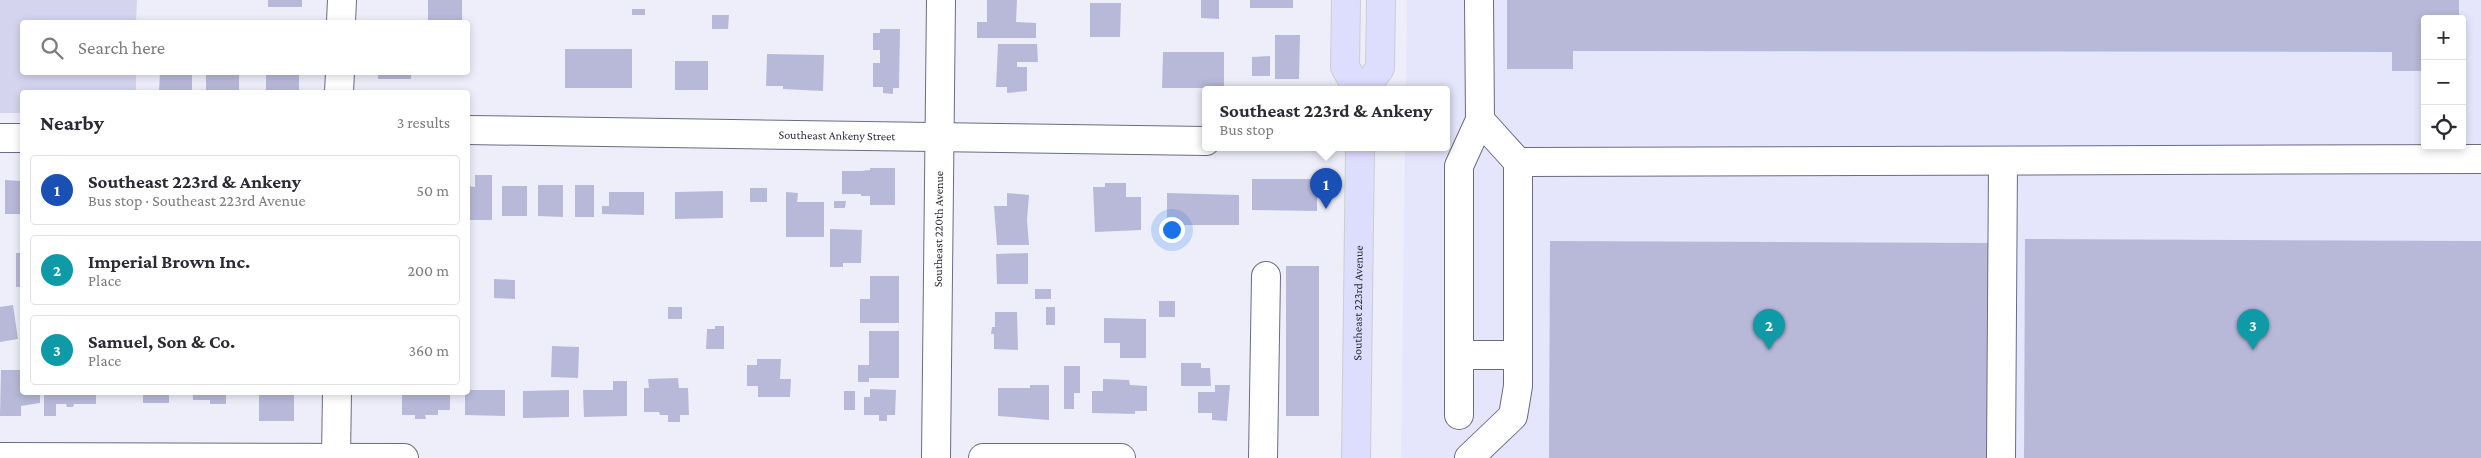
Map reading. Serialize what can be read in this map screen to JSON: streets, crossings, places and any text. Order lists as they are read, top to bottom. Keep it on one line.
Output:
{"streets":{"main road":["Southeast 223rd Avenue"],"street":["Southeast Ankeny Street","Southeast 220th Avenue"]},"crossings":[["Southeast Ankeny Street","Southeast 220th Avenue"]],"page":{"map_buttons":["+","−"],"search":"Search here","popup":["Southeast 223rd & Ankeny","Bus stop"],"heading":["Nearby","3 results"],"list":[{"mark":"1","name":"Southeast 223rd & Ankeny","note":"Bus stop · Southeast 223rd Avenue","value":"50 m"},{"mark":"2","name":"Imperial Brown Inc.","note":"Place","value":"200 m"},{"mark":"3","name":"Samuel, Son & Co.","note":"Place","value":"360 m"}],"pins":["1","2","3"]}}
